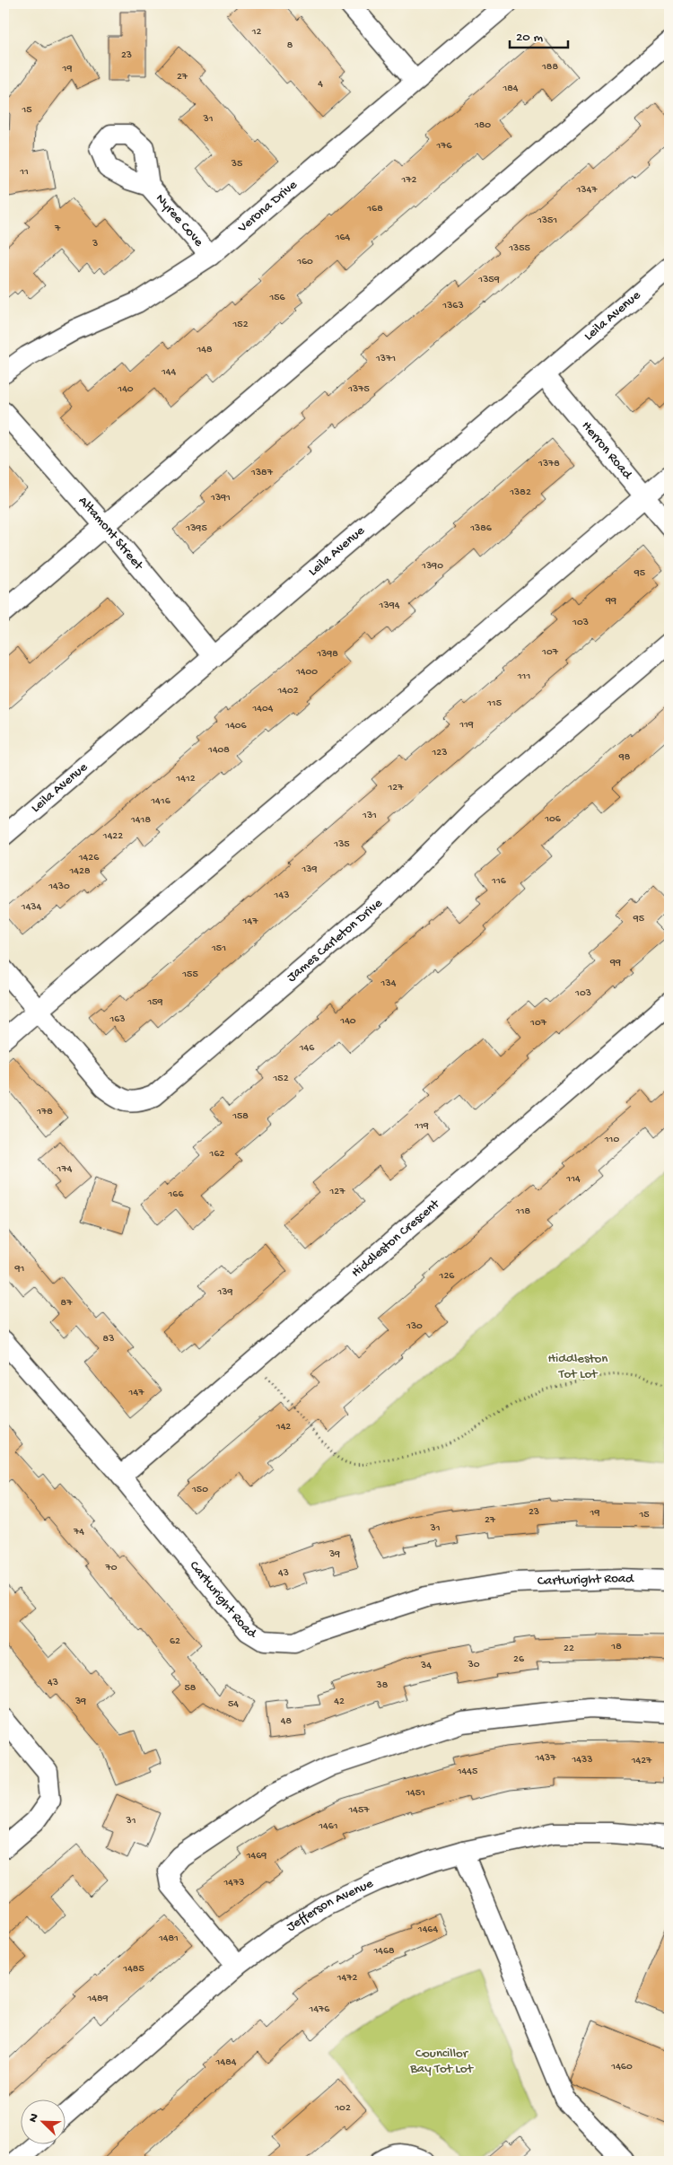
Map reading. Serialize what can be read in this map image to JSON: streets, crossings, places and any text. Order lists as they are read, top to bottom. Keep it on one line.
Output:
{"streets":{"street":["Verona Drive","Nyree Cove","Leila Avenue","Herron Road","Altamont Street","James Carleton Drive","Hiddleston Crescent","Cartwright Road","Jefferson Avenue"]},"crossings":[["Verona Drive","Nyree Cove"],["Leila Avenue","Herron Road"],["Leila Avenue","Altamont Street"],["Hiddleston Crescent","Cartwright Road"]],"parks":["Hiddleston Tot Lot","Councillor Bay Tot Lot"],"house_numbers":["12","8","23","188","19","27","4","184","15","31","180","176","35","11","172","1347","168","1351","7","164","3","1355","160","1359","156","1363","152","148","1371","144","140","1375","1378","1387","1382","1391","1395","1386","1390","95","99","1394","103","107","1398","1400","111","1402","115","1404","119","1406","1408","123","98","1412","127","1416","131","106","1418","1422","135","1426","139","1428","116","1430","143","1434","95","147","151","99","155","134","103","159","163","140","107","146","152","178","158","119","110","162","174","114","127","166","118","91","126","139","87","130","83","147","142","150","23","19","15","27","31","74","39","70","43","62","18","22","26","30","34","43","38","58","39","42","54","48","1437","1433","1427","1445","1451","1457","31","1461","1469","1473","1464","1481","1468","1485","1472","1489","1476","1484","1460","102"],"scale_bar":"20 m","north":"top left"}
